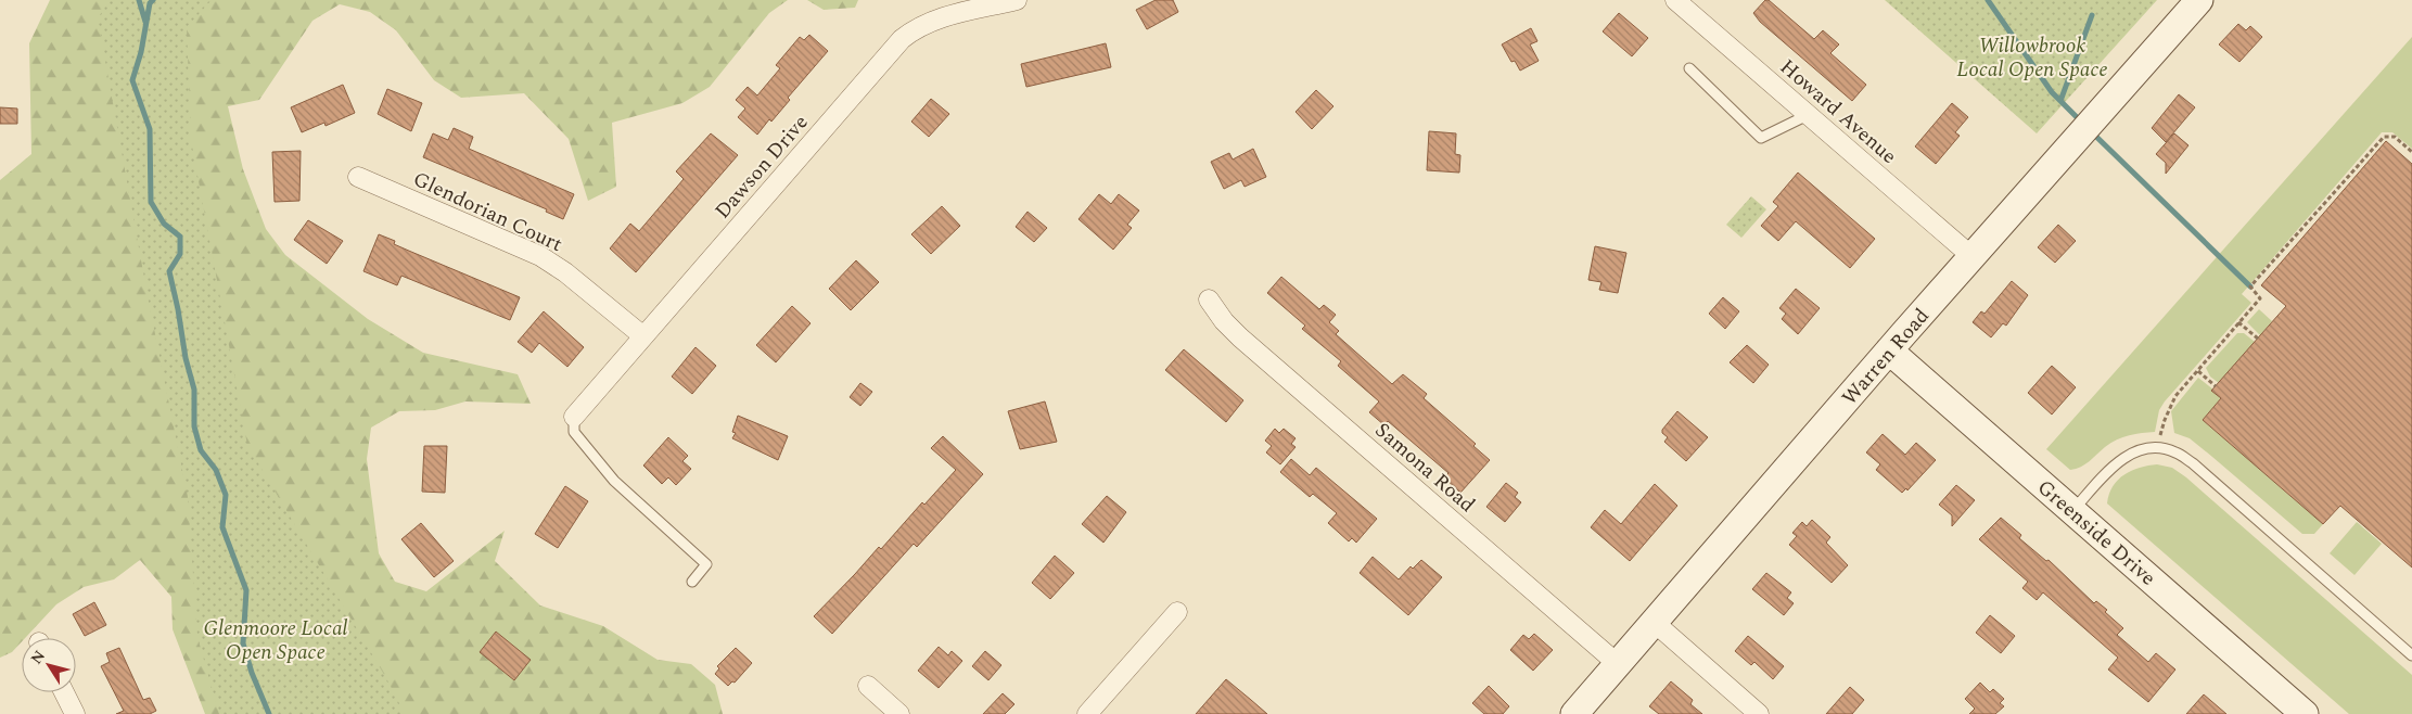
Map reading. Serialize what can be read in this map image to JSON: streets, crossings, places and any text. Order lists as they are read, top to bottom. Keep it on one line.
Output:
{"streets":{"street":["Howard Avenue","Dawson Drive","Glendorian Court","Warren Road","Samona Road","Greenside Drive"]},"crossings":[["Howard Avenue","Warren Road"],["Dawson Drive","Glendorian Court"],["Warren Road","Samona Road"],["Warren Road","Greenside Drive"]],"parks":["Willowbrook Local Open Space","Glenmoore Local Open Space"],"north":"top left"}
